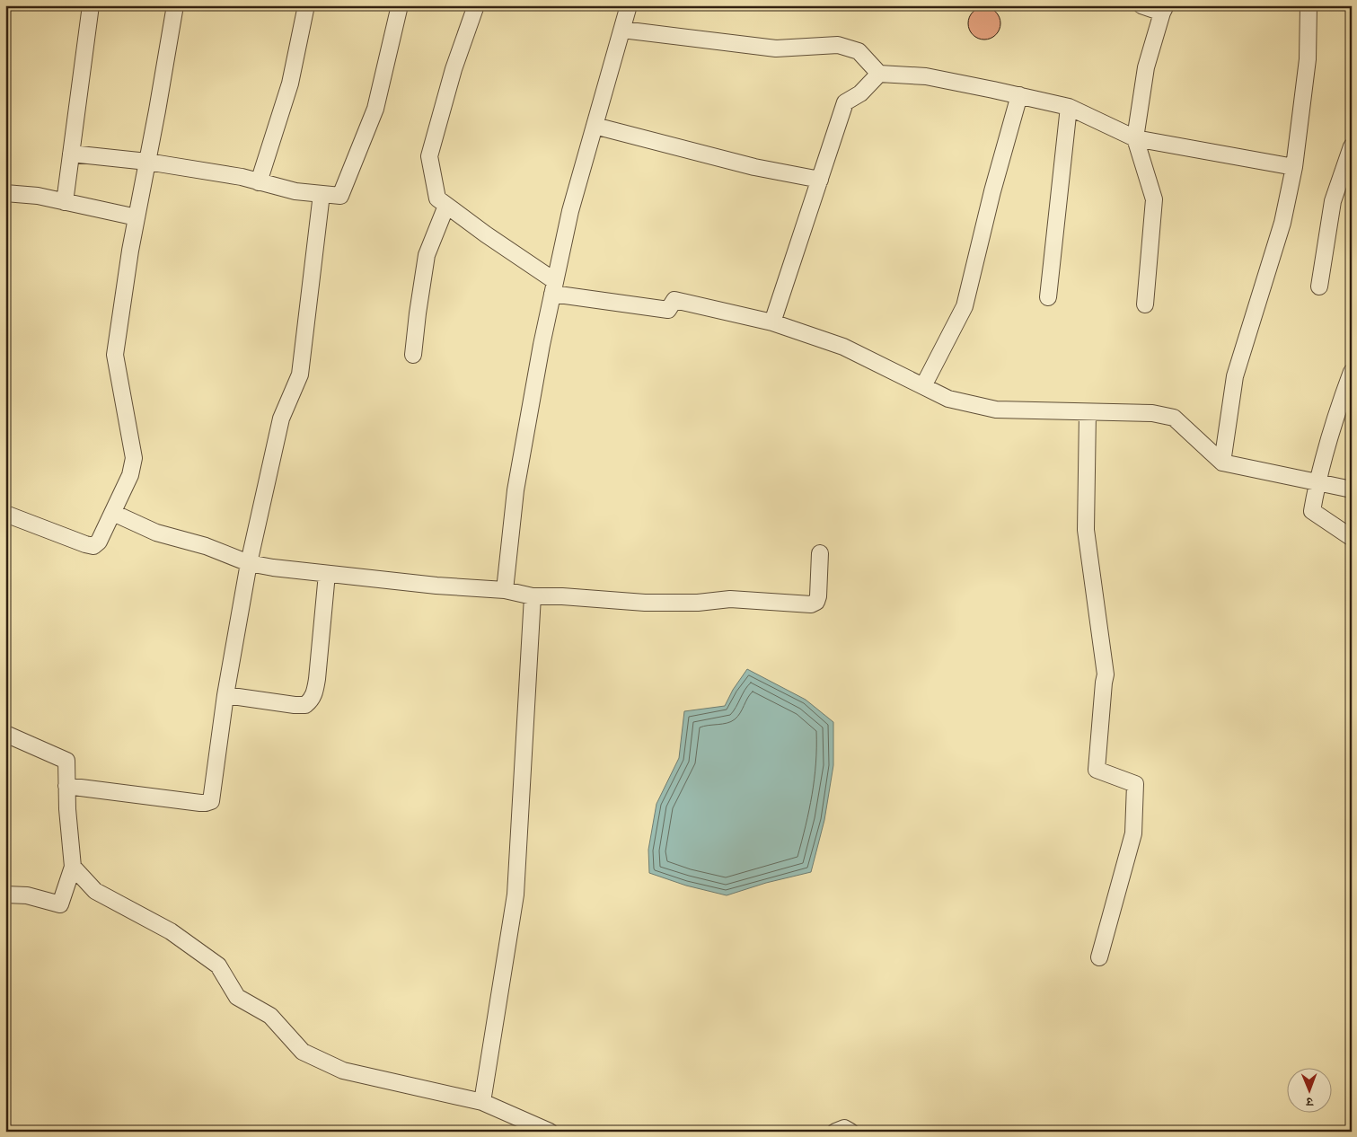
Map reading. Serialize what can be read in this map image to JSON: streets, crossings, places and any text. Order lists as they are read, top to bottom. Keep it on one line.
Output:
{"north":"bottom"}
